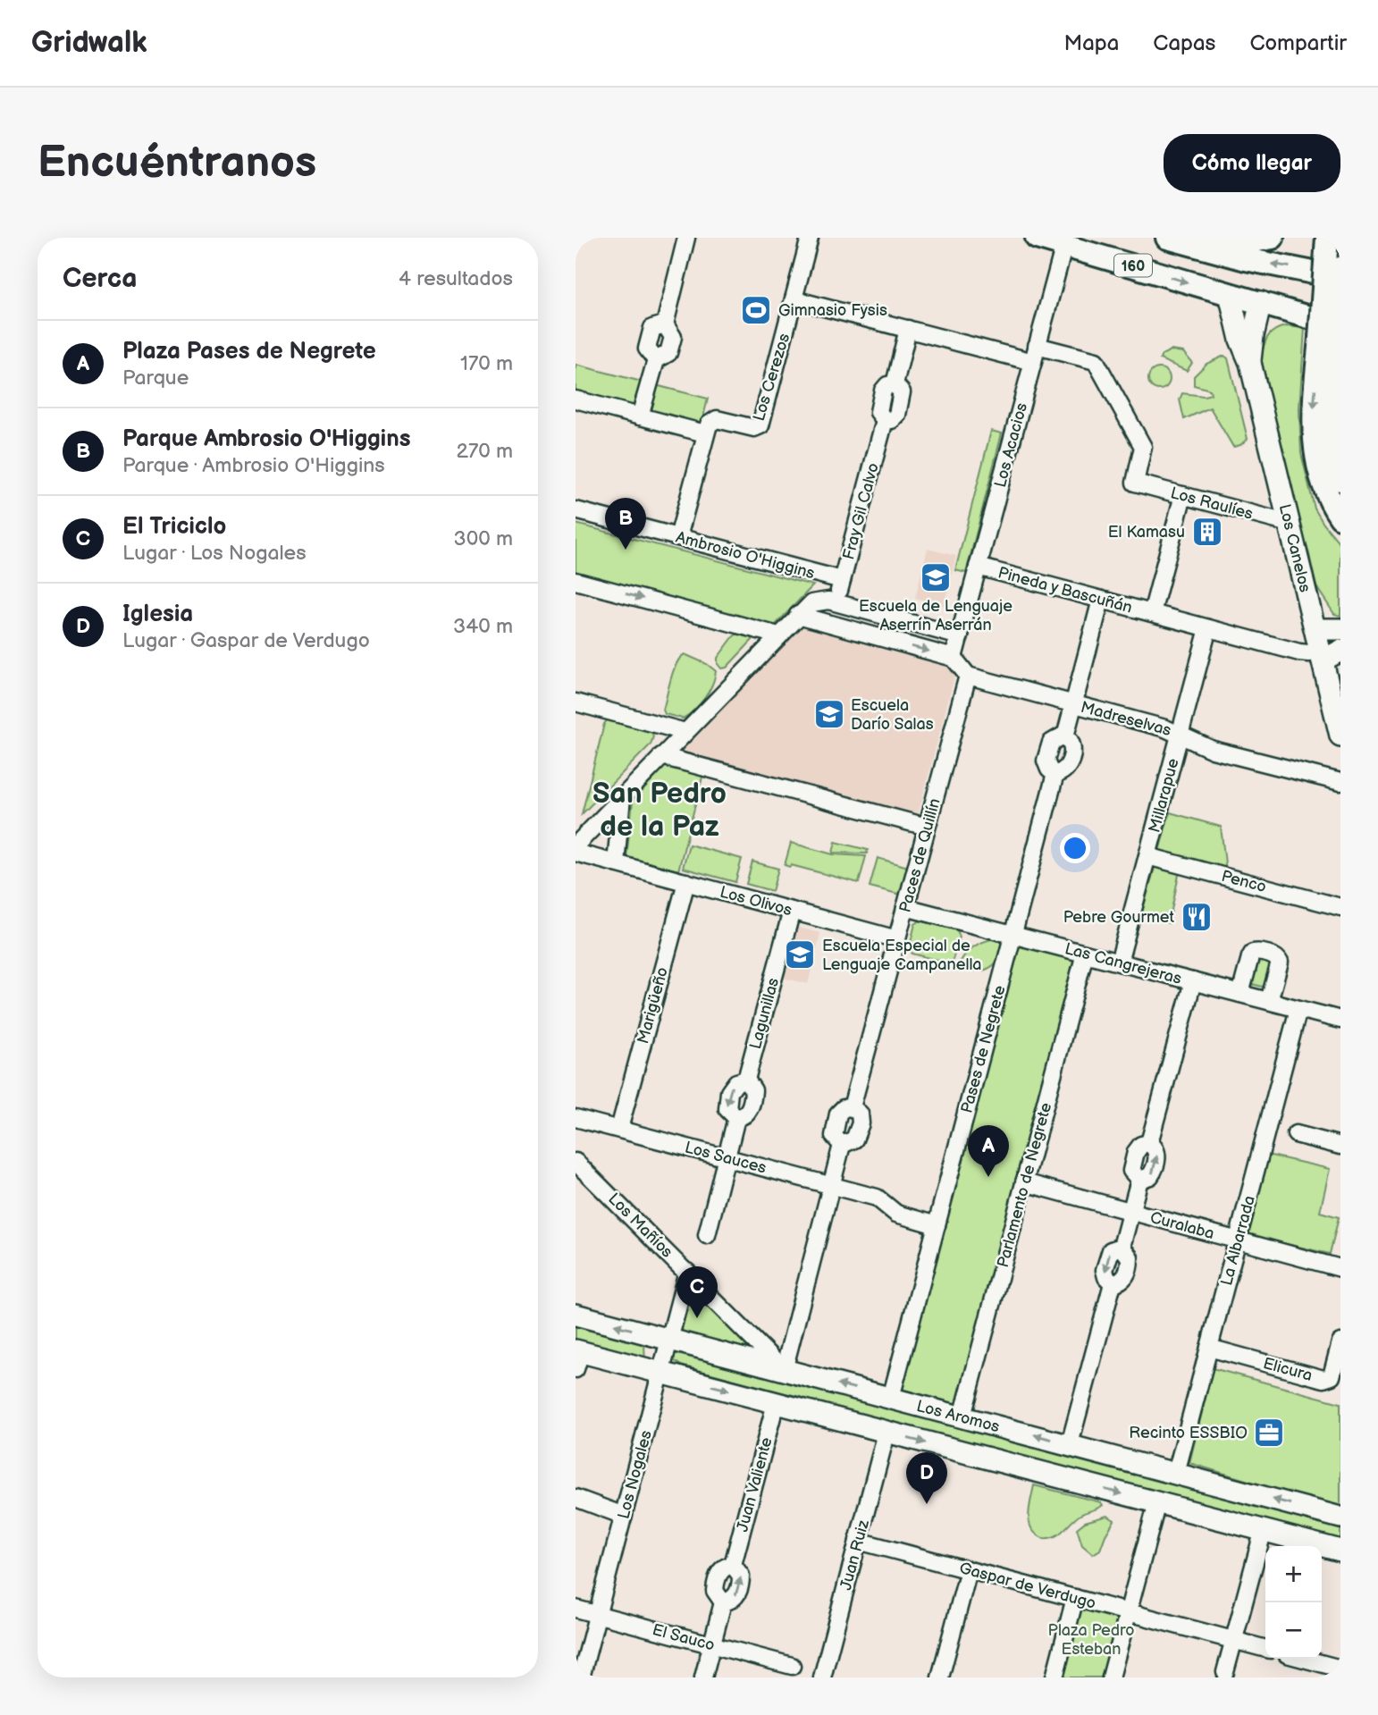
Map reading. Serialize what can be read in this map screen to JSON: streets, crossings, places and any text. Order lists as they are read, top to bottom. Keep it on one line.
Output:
{"streets":{"highway":["160"],"main road":["Los Canelos","Los Aromos"],"street":["Los Cerezos","Los Acacios","Los Raulíes","Fray Gil Calvo","Ambrosio O'Higgins","Pineda y Bascuñán","Madreselvas","Millarapue","Paces de Quillín","Penco","Los Olivos","Las Cangrejeras","Marigüeño","Lagunillas","Pases de Negrete","Los Sauces","Parlamento de Negrete","Los Mañíos","Curalaba","La Albarrada","Elicura","Los Nogales","Juan Valiente","Juan Ruiz","Gaspar de Verdugo","El Sauco"]},"crossings":[["160","Los Canelos"],["Los Acacios","Los Raulíes"],["Los Acacios","Pineda y Bascuñán"],["Los Raulíes","Los Canelos"],["Los Raulíes","Pineda y Bascuñán"],["Fray Gil Calvo","Ambrosio O'Higgins"],["Los Canelos","Pineda y Bascuñán"],["Pineda y Bascuñán","Millarapue"],["Pineda y Bascuñán","Pases de Negrete"],["Madreselvas","Millarapue"],["Madreselvas","Paces de Quillín"],["Madreselvas","Pases de Negrete"],["Millarapue","Penco"],["Millarapue","Las Cangrejeras"],["Paces de Quillín","Los Olivos"],["Paces de Quillín","Las Cangrejeras"],["Paces de Quillín","Los Sauces"],["Paces de Quillín","Los Mañíos"],["Paces de Quillín","Los Aromos"],["Los Olivos","Marigüeño"],["Los Olivos","Lagunillas"],["Las Cangrejeras","Pases de Negrete"],["Las Cangrejeras","Parlamento de Negrete"],["Las Cangrejeras","La Albarrada"],["Marigüeño","Los Sauces"],["Lagunillas","Los Sauces"],["Pases de Negrete","Los Sauces"],["Pases de Negrete","Los Aromos"],["Parlamento de Negrete","Curalaba"],["Parlamento de Negrete","Los Aromos"],["Los Mañíos","Los Aromos"],["Los Mañíos","Los Nogales"],["Curalaba","La Albarrada"],["La Albarrada","Elicura"],["La Albarrada","Los Aromos"],["Los Aromos","Los Nogales"],["Los Nogales","El Sauco"],["Juan Valiente","El Sauco"],["Juan Ruiz","Gaspar de Verdugo"]],"districts":["San Pedro de la Paz"],"parks":["Plaza Pedro Esteban"],"places":{"sports":["Gimnasio Fysis"],"building":["El Kamasu"],"school or university":["Escuela de Lenguaje Aserrín Aserrán","Escuela Darío Salas","Escuela Especial de Lenguaje Campanella"],"restaurant":["Pebre Gourmet"],"office":["Recinto ESSBIO"]},"page":{"header":"Gridwalk","nav":["Mapa","Capas","Compartir"],"buttons":"Cómo llegar","title":"Encuéntranos","heading":["Cerca","4 resultados"],"list":[{"mark":"A","name":"Plaza Pases de Negrete","note":"Parque","value":"170 m"},{"mark":"B","name":"Parque Ambrosio O'Higgins","note":"Parque · Ambrosio O'Higgins","value":"270 m"},{"mark":"C","name":"El Triciclo","note":"Lugar · Los Nogales","value":"300 m"},{"mark":"D","name":"Iglesia","note":"Lugar · Gaspar de Verdugo","value":"340 m"}],"pins":["B","A","C","D"],"map_buttons":["+","−"]}}
